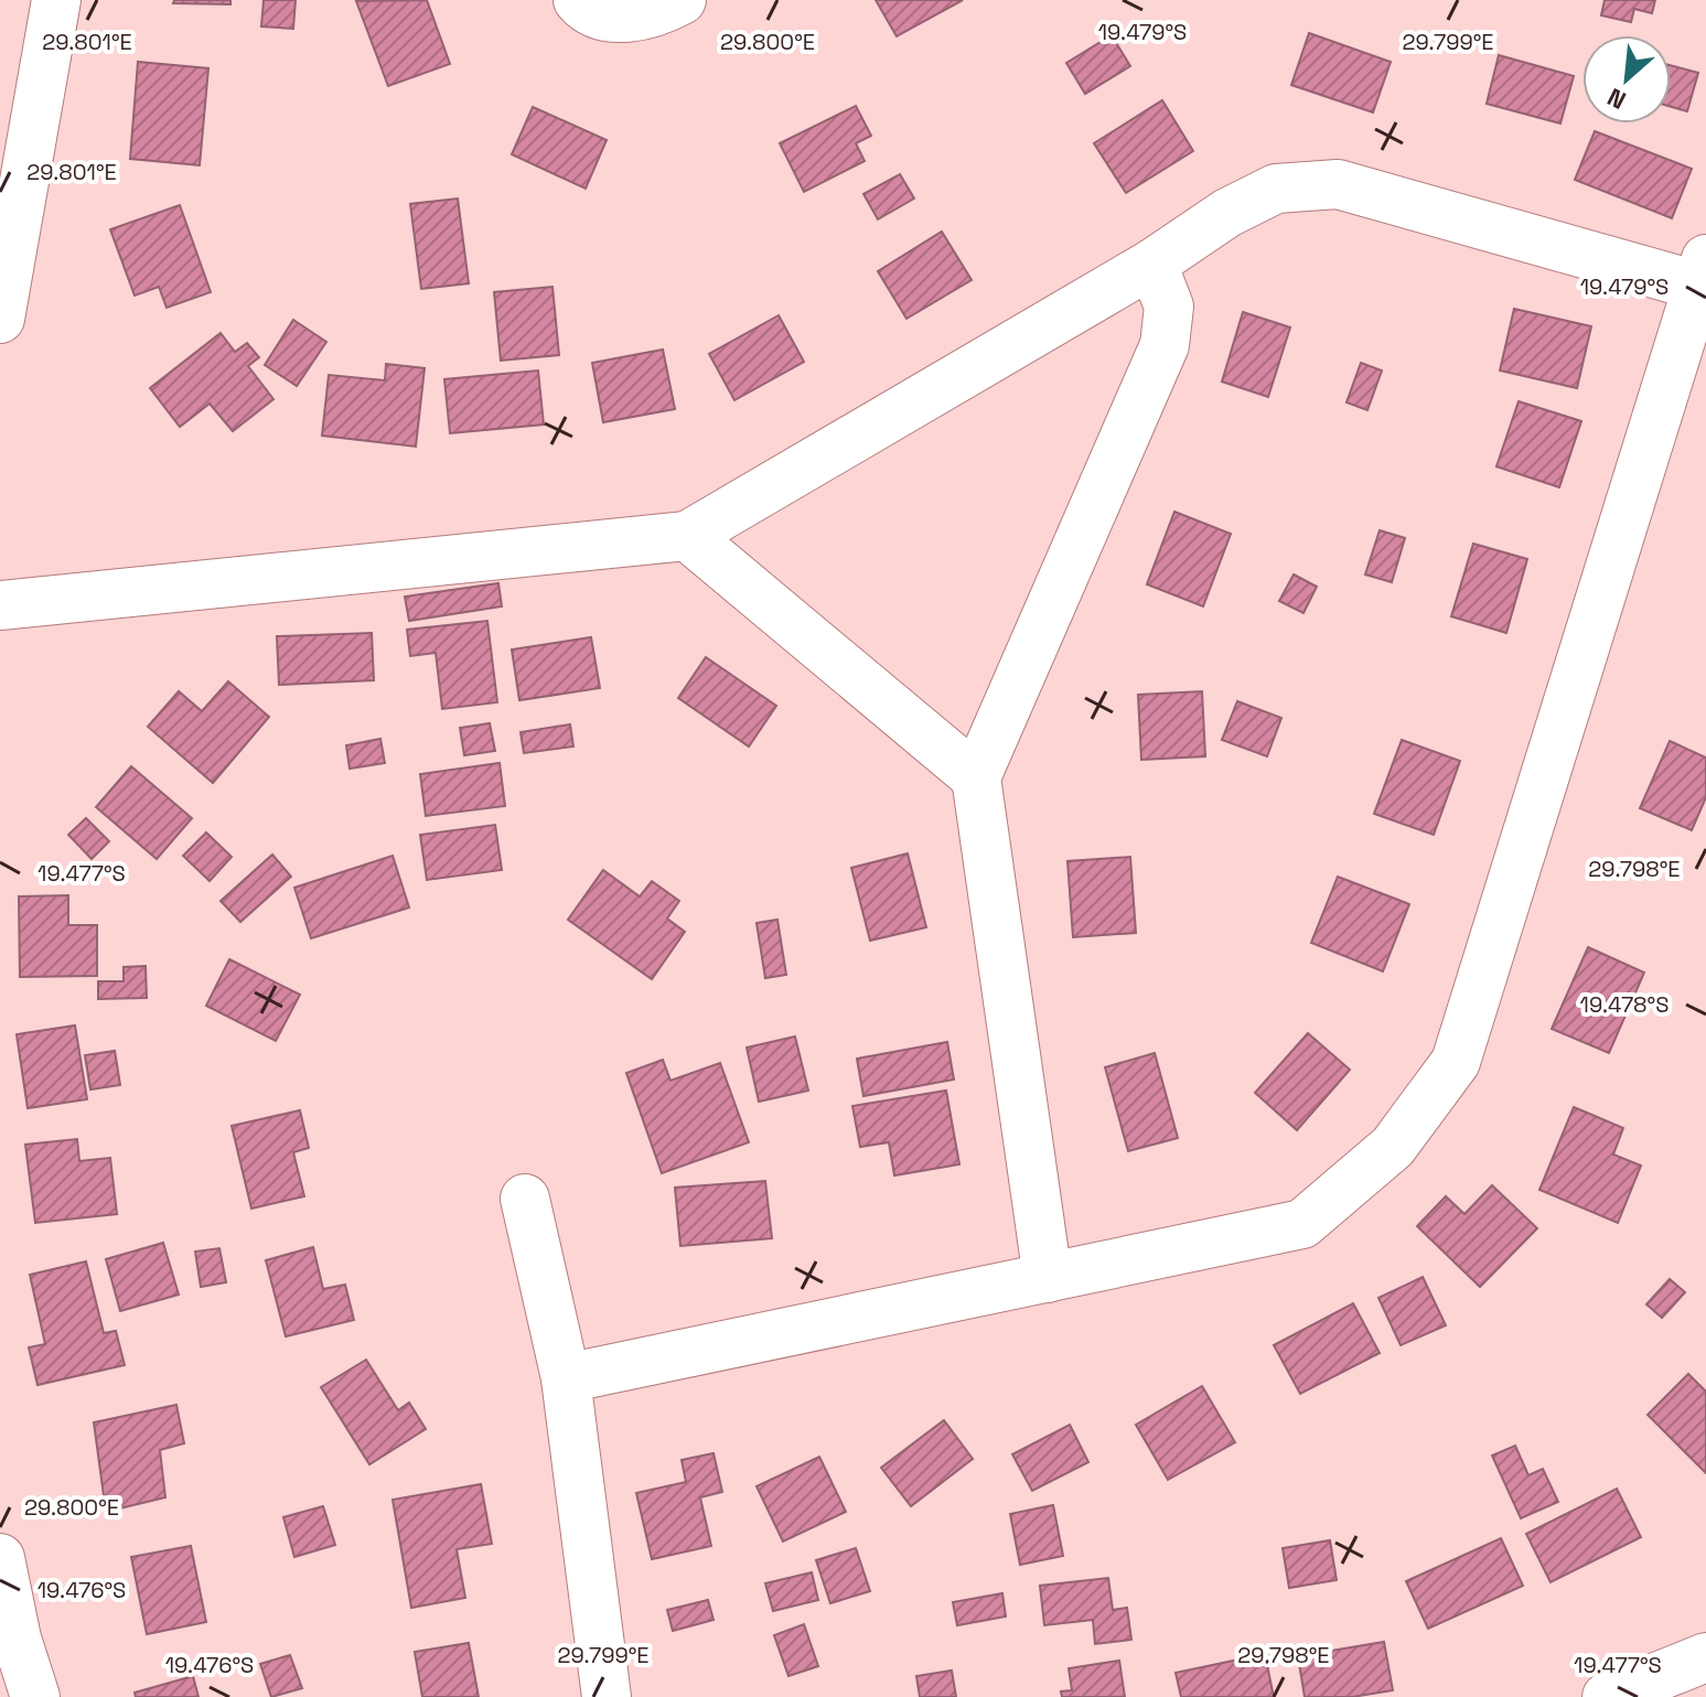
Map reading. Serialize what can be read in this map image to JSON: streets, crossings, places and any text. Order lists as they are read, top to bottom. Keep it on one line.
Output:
{"north":"bottom left","coordinates":["19.479°S","29.801°E","29.800°E","29.799°E","29.798°E","19.477°S","19.478°S","19.476°S"]}
